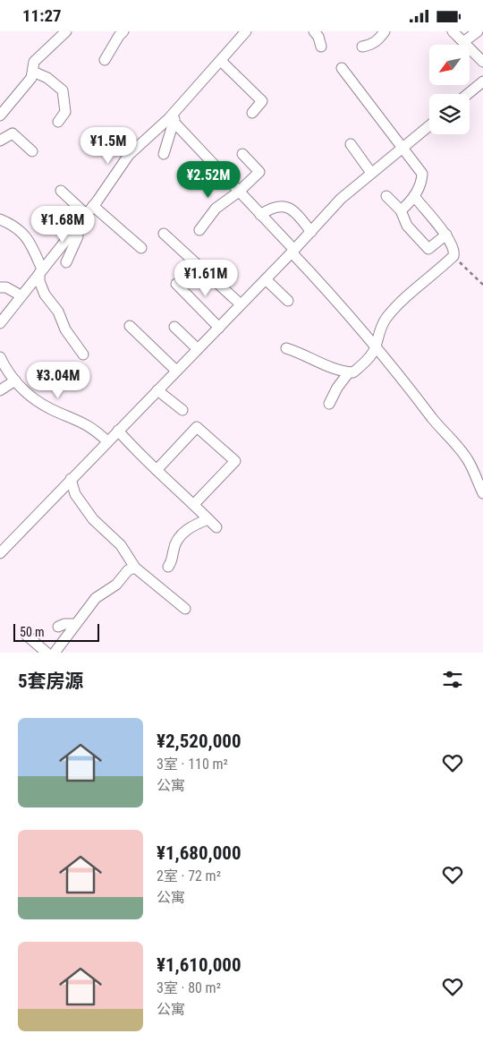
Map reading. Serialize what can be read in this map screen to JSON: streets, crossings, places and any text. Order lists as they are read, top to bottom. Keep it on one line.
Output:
{"scale_bar":"50 m","north":"bottom left","page":{"status":"11:27","price":["¥1.5M","¥2.52M","¥1.68M","¥1.61M","¥3.04M"],"scale":"50 m","heading":"5套房源","list":[{"name":"¥2,520,000","note":"3室 · 110 m² · 公寓"},{"name":"¥1,680,000","note":"2室 · 72 m² · 公寓"},{"name":"¥1,610,000","note":"3室 · 80 m² · 公寓"}]}}
